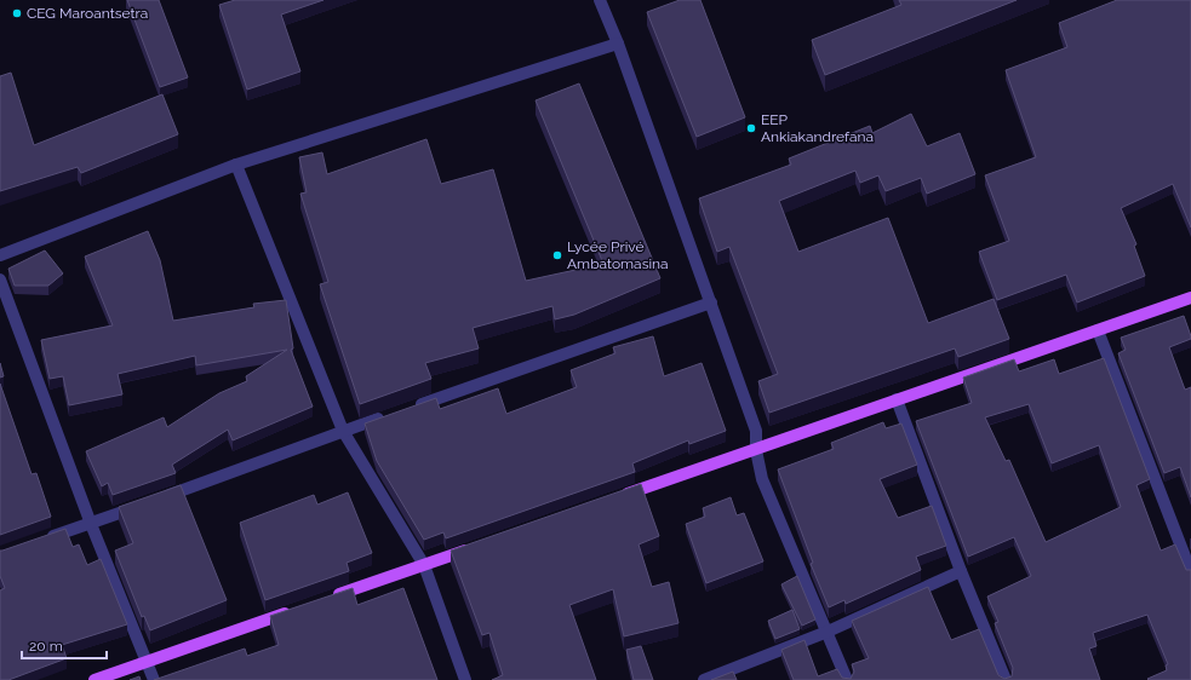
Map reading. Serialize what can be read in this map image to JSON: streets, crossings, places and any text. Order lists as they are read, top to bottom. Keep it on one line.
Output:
{"places":["CEG Maroantsetra","EEP Ankiakandrefana","Lycée Privé Ambatomasina"],"scale_bar":"20 m"}
